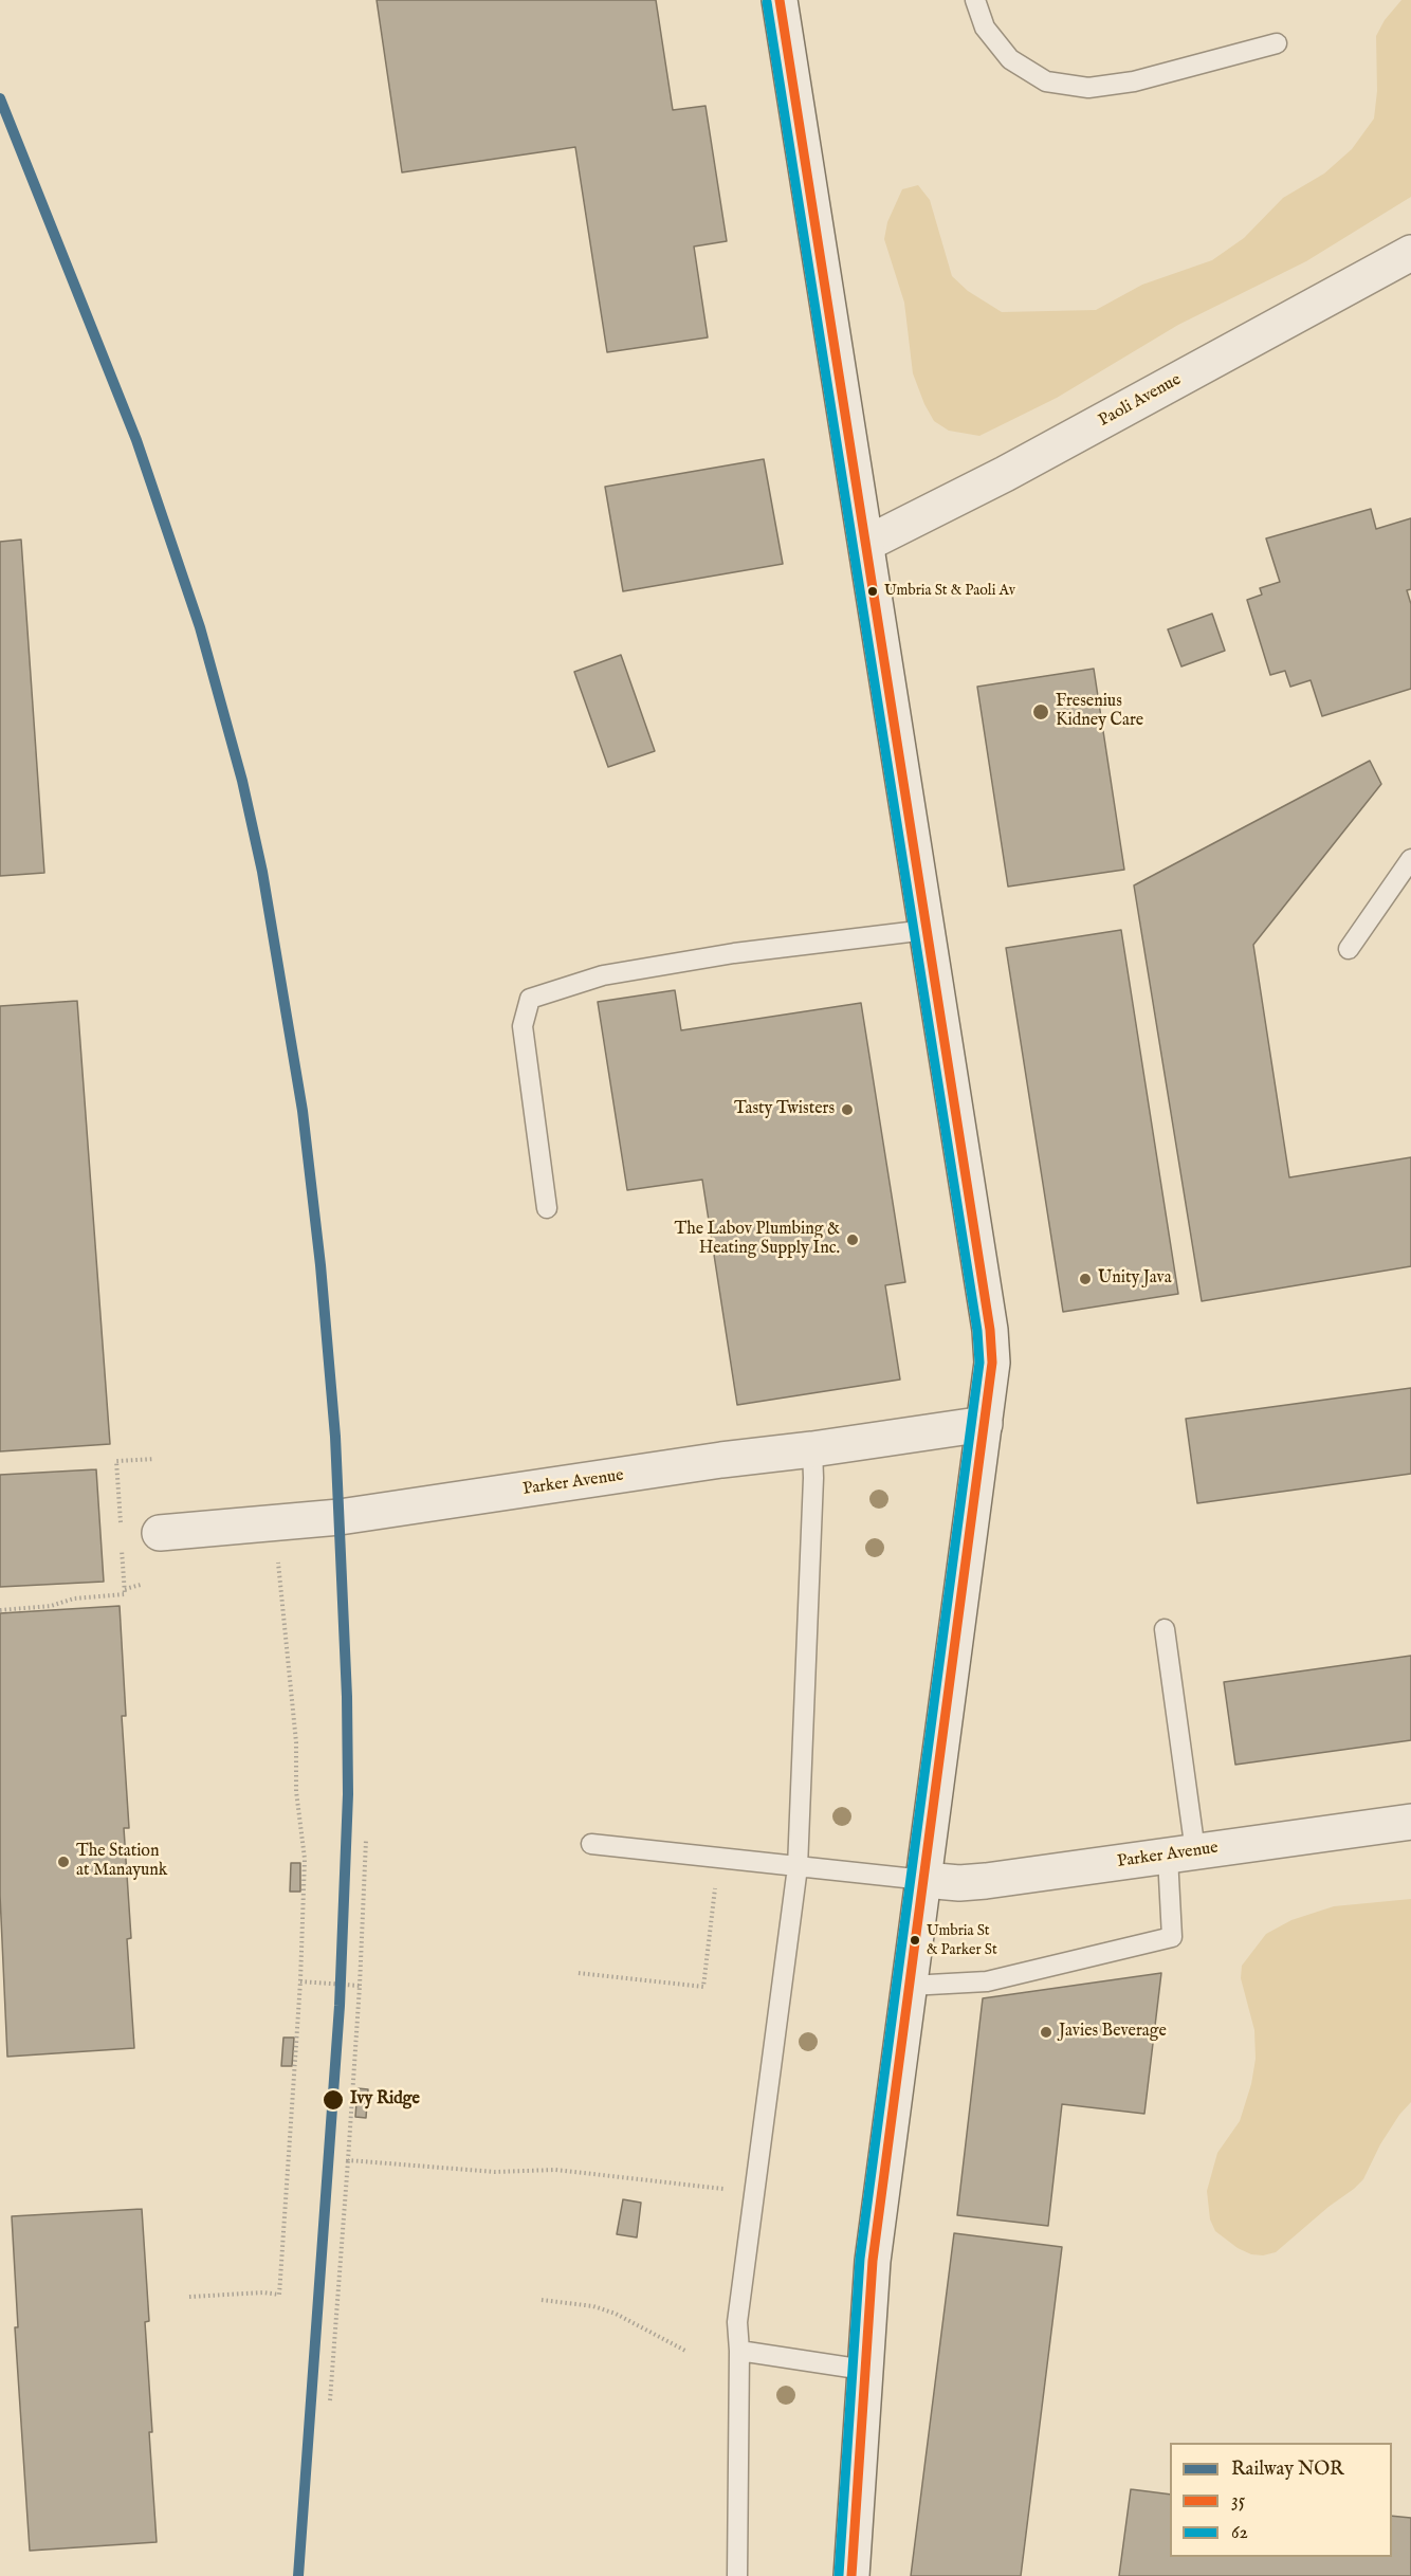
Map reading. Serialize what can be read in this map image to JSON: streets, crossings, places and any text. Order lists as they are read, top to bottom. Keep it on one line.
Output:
{"streets":{"main road":["Paoli Avenue","Parker Avenue"]},"places":["Umbria St & Paoli Av","Fresenius Kidney Care","Tasty Twisters","The Labov Plumbing & Heating Supply Inc.","Unity Java","The Station at Manayunk","Umbria St & Parker St","Javies Beverage","Ivy Ridge"],"lines":["transit line 35","transit line 62","rail line NOR"],"legend":["Railway NOR","35","62"]}
